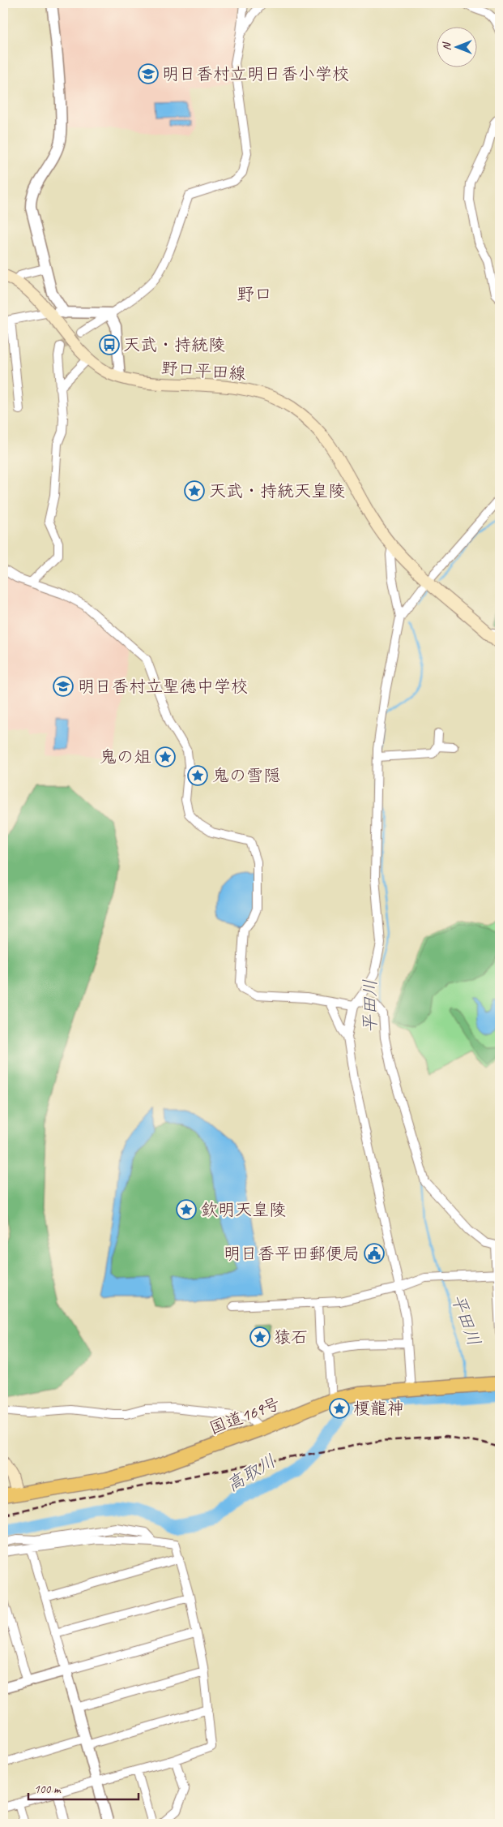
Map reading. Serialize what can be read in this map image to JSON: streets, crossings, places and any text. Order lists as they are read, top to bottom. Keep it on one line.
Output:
{"streets":{"highway":["国道169号"],"main road":["野口平田線"]},"districts":["野口"],"water":["平田川","高取川"],"places":{"school or university":["明日香村立明日香小学校","明日香村立聖徳中学校"],"bus stop":["天武・持統陵"],"place":["天武・持統天皇陵","鬼の俎","鬼の雪隠","欽明天皇陵","猿石","榎龍神"],"public building":["明日香平田郵便局"]},"scale_bar":"100 m","north":"left"}
